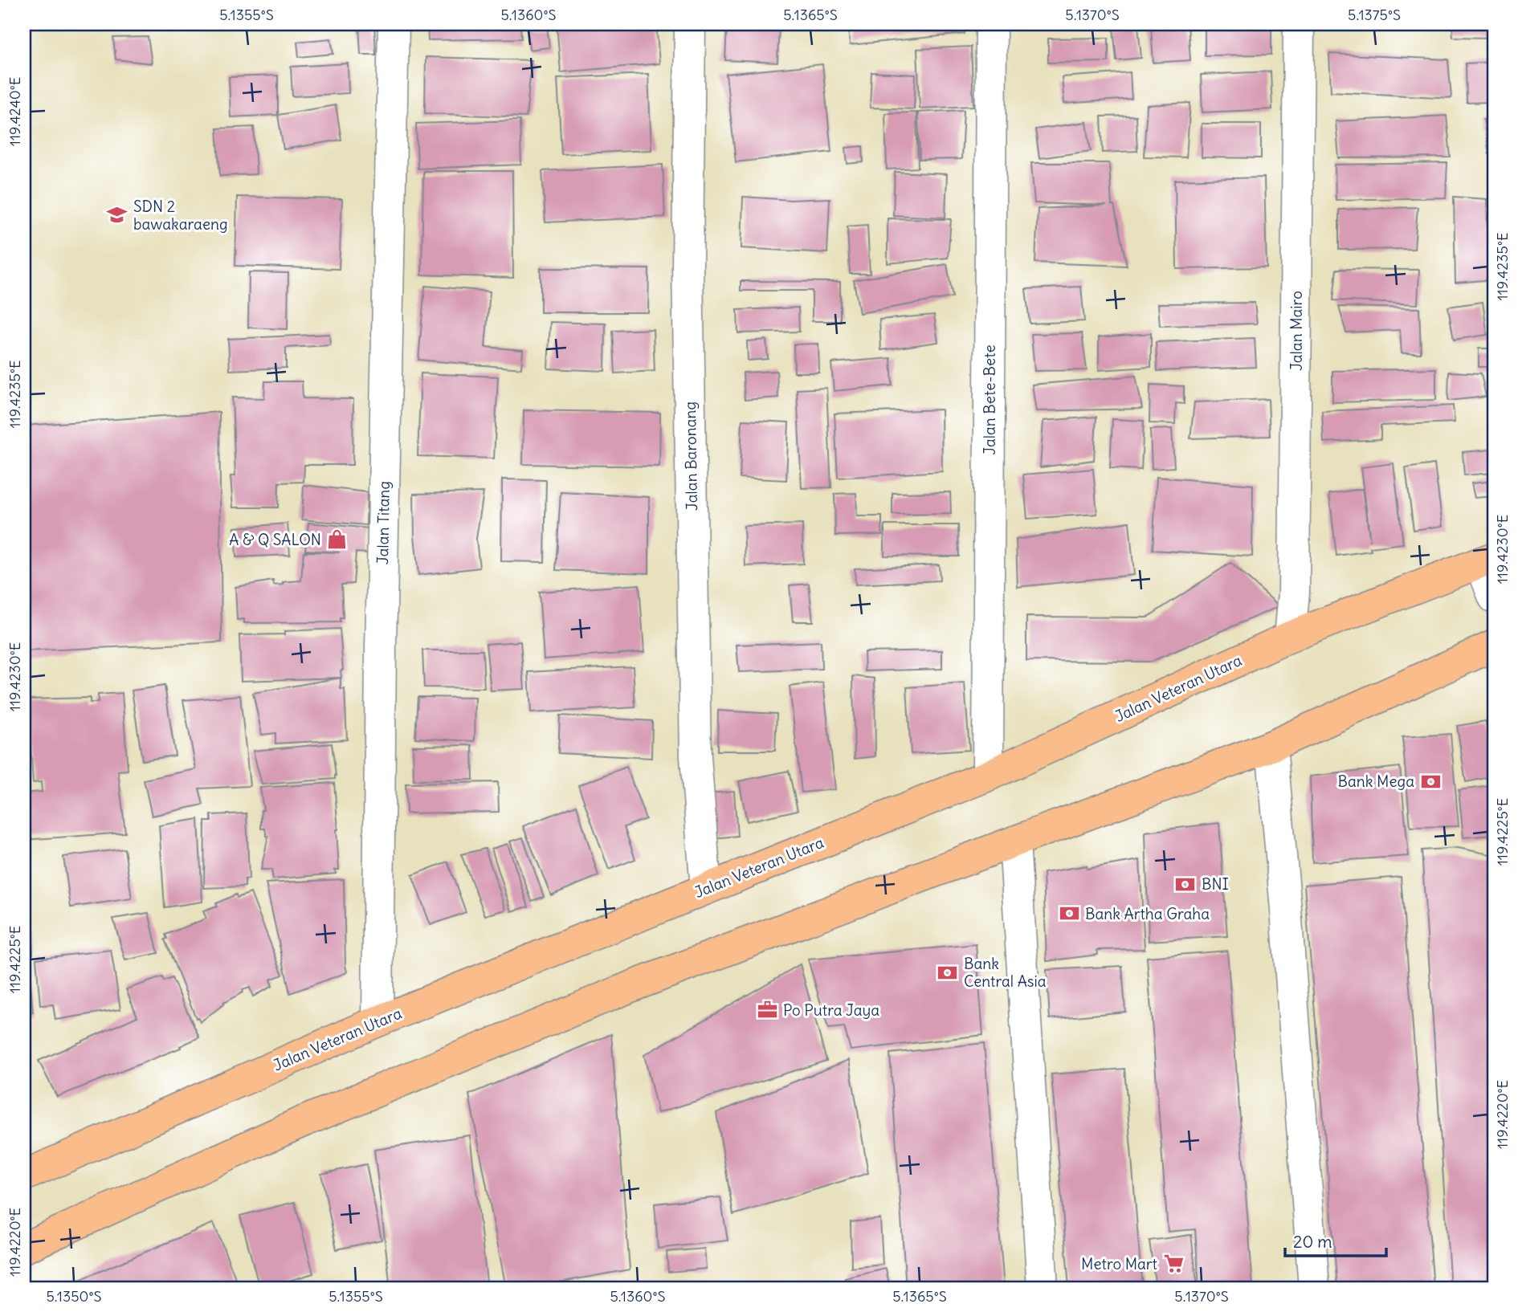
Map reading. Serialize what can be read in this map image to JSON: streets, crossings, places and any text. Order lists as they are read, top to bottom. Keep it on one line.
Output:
{"streets":{"main road":["Jalan Veteran Utara"],"street":["Jalan Mairo","Jalan Bete-Bete","Jalan Baronang","Jalan Titang"]},"crossings":[["Jalan Mairo","Jalan Veteran Utara"],["Jalan Bete-Bete","Jalan Veteran Utara"],["Jalan Baronang","Jalan Veteran Utara"],["Jalan Titang","Jalan Veteran Utara"]],"places":{"school or university":["SDN 2 bawakaraeng"],"shop":["A & Q SALON"],"bank":["Bank Mega","BNI","Bank Artha Graha","Bank Central Asia"],"office":["Po Putra Jaya"],"supermarket":["Metro Mart"]},"scale_bar":"20 m","coordinates":["5.1355°S","5.1360°S","5.1365°S","5.1370°S","5.1375°S","119.4240°E","119.4235°E","119.4230°E","119.4225°E","119.4220°E","5.1350°S"]}
